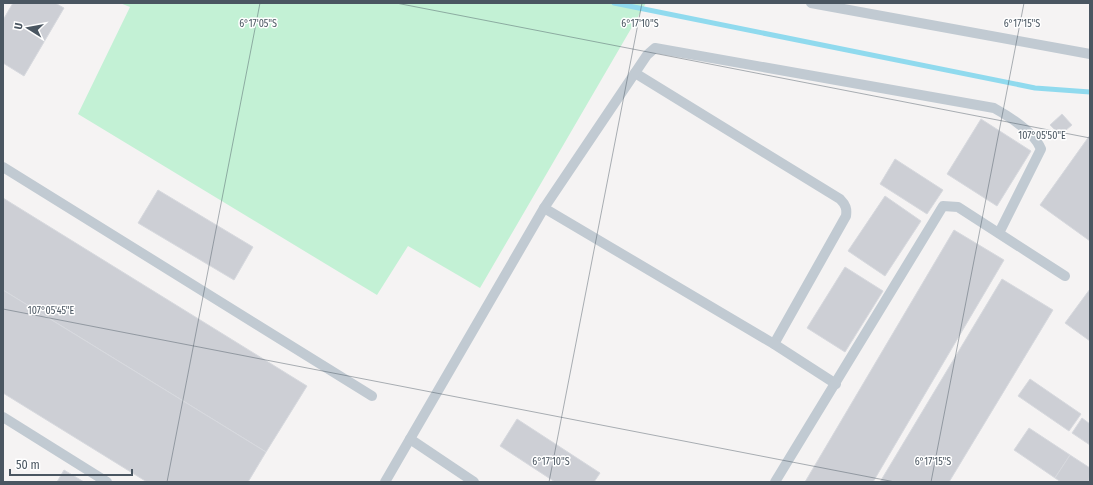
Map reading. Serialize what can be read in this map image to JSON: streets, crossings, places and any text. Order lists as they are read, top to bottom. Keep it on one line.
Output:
{"scale_bar":"50 m","north":"left","coordinates":["6°17'05\"S","6°17'10\"S","6°17'15\"S","107°05'50\"E","107°05'45\"E"]}
